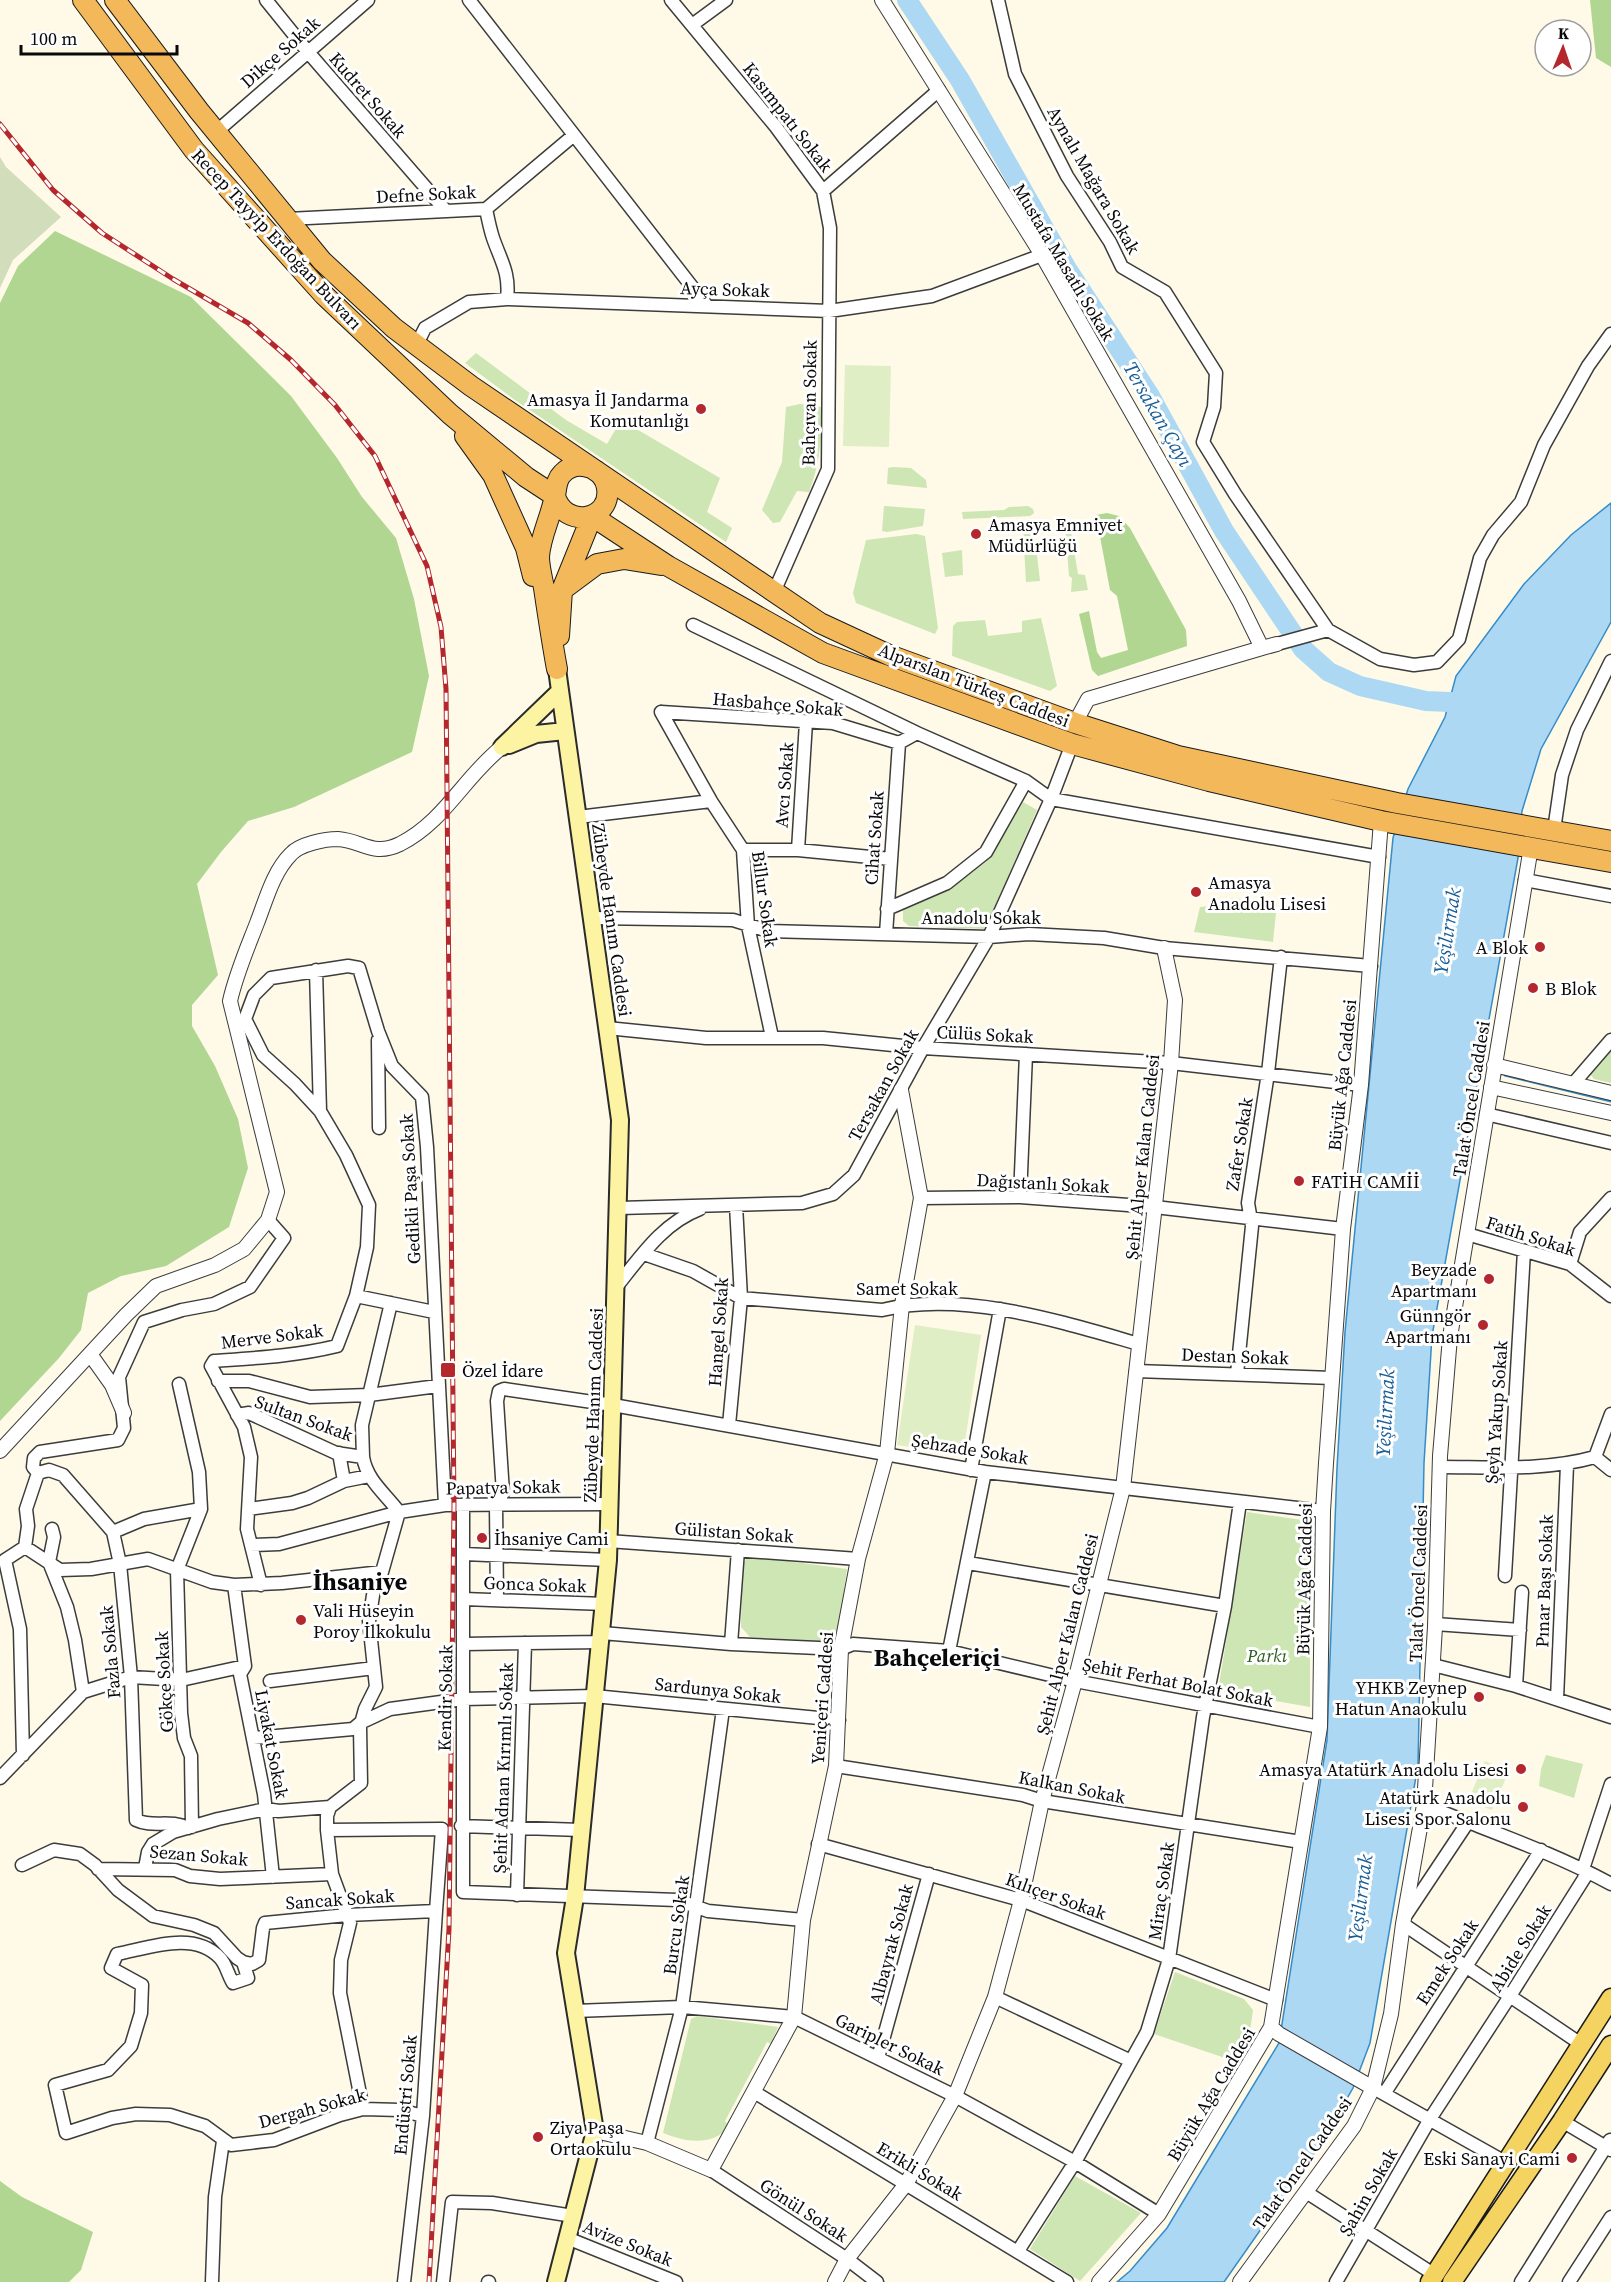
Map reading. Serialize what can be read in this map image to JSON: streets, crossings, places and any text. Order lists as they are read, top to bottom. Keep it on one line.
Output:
{"streets":{"highway":["Recep Tayyip Erdoğan Bulvarı","Alparslan Türkeş Caddesi"],"main road":["Zübeyde Hanım Caddesi"],"street":["Dikçe Sokak","Kudret Sokak","Kasımpatı Sokak","Aynalı Mağara Sokak","Defne Sokak","Mustafa Masatlı Sokak","Ayça Sokak","Bahçıvan Sokak","Hasbahçe Sokak","Avcı Sokak","Cihat Sokak","Billur Sokak","Anadolu Sokak","Cülüs Sokak","Büyük Ağa Caddesi","Tersakan Sokak","Talat Öncel Caddesi","Zafer Sokak","Şehit Alper Kalan Caddesi","Dağıstanlı Sokak","Gedikli Paşa Sokak","Fatih Sokak","Samet Sokak","Hangel Sokak","Merve Sokak","Destan Sokak","Şeyh Yakup Sokak","Sultan Sokak","Şehzade Sokak","Papatya Sokak","Gülistan Sokak","Pınar Başı Sokak","Gonca Sokak","Fazla Sokak","Gökçe Sokak","Şehit Ferhat Bolat Sokak","Sardunya Sokak","Kendir Sokak","Yeniçeri Caddesi","Liyakat Sokak","Şehit Adnan Kırımlı Sokak","Kalkan Sokak","Sezan Sokak","Miraç Sokak","Kılıçer Sokak","Sancak Sokak","Burcu Sokak","Albayrak Sokak","Abide Sokak","Emek Sokak","Garipler Sokak","Endüstri Sokak","Dergah Sokak","Erikli Sokak","Şahin Sokak","Gönül Sokak","Avize Sokak"]},"crossings":[["Dikçe Sokak","Kudret Sokak"],["Dikçe Sokak","Recep Tayyip Erdoğan Bulvarı"],["Kudret Sokak","Defne Sokak"],["Kasımpatı Sokak","Ayça Sokak"],["Kasımpatı Sokak","Bahçıvan Sokak"],["Defne Sokak","Recep Tayyip Erdoğan Bulvarı"],["Recep Tayyip Erdoğan Bulvarı","Ayça Sokak"],["Recep Tayyip Erdoğan Bulvarı","Alparslan Türkeş Caddesi"],["Mustafa Masatlı Sokak","Ayça Sokak"],["Ayça Sokak","Bahçıvan Sokak"],["Bahçıvan Sokak","Alparslan Türkeş Caddesi"],["Alparslan Türkeş Caddesi","Büyük Ağa Caddesi"],["Alparslan Türkeş Caddesi","Tersakan Sokak"],["Alparslan Türkeş Caddesi","Talat Öncel Caddesi"],["Hasbahçe Sokak","Avcı Sokak"],["Hasbahçe Sokak","Cihat Sokak"],["Hasbahçe Sokak","Billur Sokak"],["Cihat Sokak","Anadolu Sokak"],["Billur Sokak","Anadolu Sokak"],["Billur Sokak","Cülüs Sokak"],["Anadolu Sokak","Zübeyde Hanım Caddesi"],["Anadolu Sokak","Büyük Ağa Caddesi"],["Anadolu Sokak","Tersakan Sokak"],["Anadolu Sokak","Zafer Sokak"],["Anadolu Sokak","Şehit Alper Kalan Caddesi"],["Zübeyde Hanım Caddesi","Cülüs Sokak"],["Zübeyde Hanım Caddesi","Tersakan Sokak"],["Zübeyde Hanım Caddesi","Şehzade Sokak"],["Zübeyde Hanım Caddesi","Papatya Sokak"],["Zübeyde Hanım Caddesi","Gülistan Sokak"],["Zübeyde Hanım Caddesi","Gonca Sokak"],["Zübeyde Hanım Caddesi","Şehit Ferhat Bolat Sokak"],["Zübeyde Hanım Caddesi","Sardunya Sokak"],["Zübeyde Hanım Caddesi","Garipler Sokak"],["Zübeyde Hanım Caddesi","Avize Sokak"],["Cülüs Sokak","Büyük Ağa Caddesi"],["Cülüs Sokak","Tersakan Sokak"],["Cülüs Sokak","Zafer Sokak"],["Cülüs Sokak","Şehit Alper Kalan Caddesi"],["Büyük Ağa Caddesi","Dağıstanlı Sokak"],["Büyük Ağa Caddesi","Destan Sokak"],["Büyük Ağa Caddesi","Şehzade Sokak"],["Büyük Ağa Caddesi","Şehit Ferhat Bolat Sokak"],["Büyük Ağa Caddesi","Kalkan Sokak"],["Büyük Ağa Caddesi","Kılıçer Sokak"],["Büyük Ağa Caddesi","Garipler Sokak"],["Tersakan Sokak","Samet Sokak"],["Tersakan Sokak","Hangel Sokak"],["Tersakan Sokak","Yeniçeri Caddesi"],["Talat Öncel Caddesi","Fatih Sokak"],["Talat Öncel Caddesi","Emek Sokak"],["Zafer Sokak","Dağıstanlı Sokak"],["Zafer Sokak","Destan Sokak"],["Şehit Alper Kalan Caddesi","Dağıstanlı Sokak"],["Şehit Alper Kalan Caddesi","Samet Sokak"],["Şehit Alper Kalan Caddesi","Destan Sokak"],["Şehit Alper Kalan Caddesi","Şehzade Sokak"],["Şehit Alper Kalan Caddesi","Şehit Ferhat Bolat Sokak"],["Şehit Alper Kalan Caddesi","Kalkan Sokak"],["Şehit Alper Kalan Caddesi","Kılıçer Sokak"],["Şehit Alper Kalan Caddesi","Garipler Sokak"],["Şehit Alper Kalan Caddesi","Erikli Sokak"],["Şehit Alper Kalan Caddesi","Gönül Sokak"],["Dağıstanlı Sokak","Yeniçeri Caddesi"],["Gedikli Paşa Sokak","Papatya Sokak"],["Fatih Sokak","Şeyh Yakup Sokak"],["Samet Sokak","Hangel Sokak"],["Samet Sokak","Yeniçeri Caddesi"],["Hangel Sokak","Şehzade Sokak"],["Sultan Sokak","Papatya Sokak"],["Şehzade Sokak","Papatya Sokak"],["Şehzade Sokak","Yeniçeri Caddesi"],["Şehzade Sokak","Miraç Sokak"],["Papatya Sokak","Kendir Sokak"],["Gülistan Sokak","Yeniçeri Caddesi"],["Gonca Sokak","Kendir Sokak"],["Fazla Sokak","Gökçe Sokak"],["Şehit Ferhat Bolat Sokak","Kendir Sokak"],["Şehit Ferhat Bolat Sokak","Yeniçeri Caddesi"],["Şehit Ferhat Bolat Sokak","Şehit Adnan Kırımlı Sokak"],["Şehit Ferhat Bolat Sokak","Miraç Sokak"],["Sardunya Sokak","Kendir Sokak"],["Sardunya Sokak","Yeniçeri Caddesi"],["Sardunya Sokak","Liyakat Sokak"],["Sardunya Sokak","Şehit Adnan Kırımlı Sokak"],["Sardunya Sokak","Burcu Sokak"],["Kendir Sokak","Şehit Adnan Kırımlı Sokak"],["Yeniçeri Caddesi","Kalkan Sokak"],["Yeniçeri Caddesi","Kılıçer Sokak"],["Yeniçeri Caddesi","Garipler Sokak"],["Yeniçeri Caddesi","Erikli Sokak"],["Yeniçeri Caddesi","Gönül Sokak"],["Liyakat Sokak","Sezan Sokak"],["Kalkan Sokak","Miraç Sokak"],["Miraç Sokak","Kılıçer Sokak"],["Miraç Sokak","Garipler Sokak"],["Miraç Sokak","Erikli Sokak"],["Kılıçer Sokak","Albayrak Sokak"],["Sancak Sokak","Endüstri Sokak"],["Burcu Sokak","Garipler Sokak"],["Albayrak Sokak","Garipler Sokak"],["Abide Sokak","Şahin Sokak"],["Endüstri Sokak","Dergah Sokak"]],"districts":["İhsaniye","Bahçeleriçi"],"water":["Tersakan Çayı","Yeşilırmak"],"parks":["Parkı"],"places":{"other":["Amasya İl Jandarma Komutanlığı","Amasya Emniyet Müdürlüğü","Amasya Anadolu Lisesi","A Blok","B Blok","FATİH CAMİİ","Beyzade Apartmanı","Günngör Apartmanı","İhsaniye Cami","Vali Hüseyin Poroy İlkokulu","YHKB Zeynep Hatun Anaokulu","Amasya Atatürk Anadolu Lisesi","Atatürk Anadolu Lisesi Spor Salonu","Ziya Paşa Ortaokulu","Eski Sanayi Cami"],"transit":["Özel İdare"]},"scale_bar":"100 m","north":"top"}
